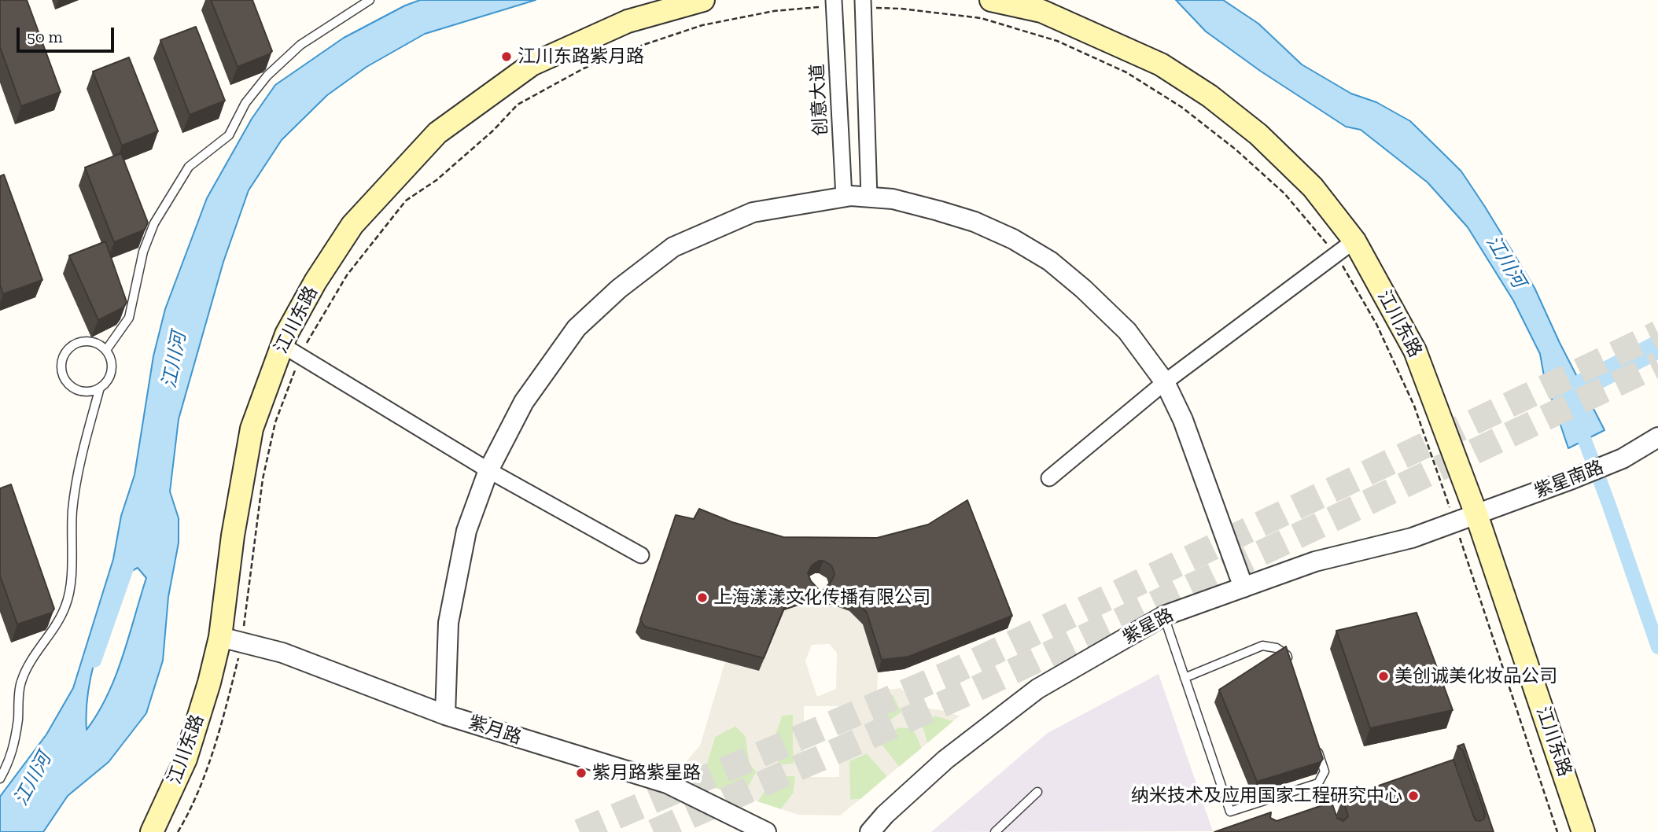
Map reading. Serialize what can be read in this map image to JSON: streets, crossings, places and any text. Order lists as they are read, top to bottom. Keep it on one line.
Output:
{"streets":{"main road":["江川东路"],"street":["创意大道","紫星南路","紫星路","紫月路"]},"crossings":[["江川东路","紫星南路"],["江川东路","紫星路"],["江川东路","紫月路"],["紫星南路","紫星路"]],"water":["江川河"],"places":["江川东路紫月路","上海漾漾文化传播有限公司","美创诚美化妆品公司","紫月路紫星路","纳米技术及应用国家工程研究中心"],"scale_bar":"50 m"}
